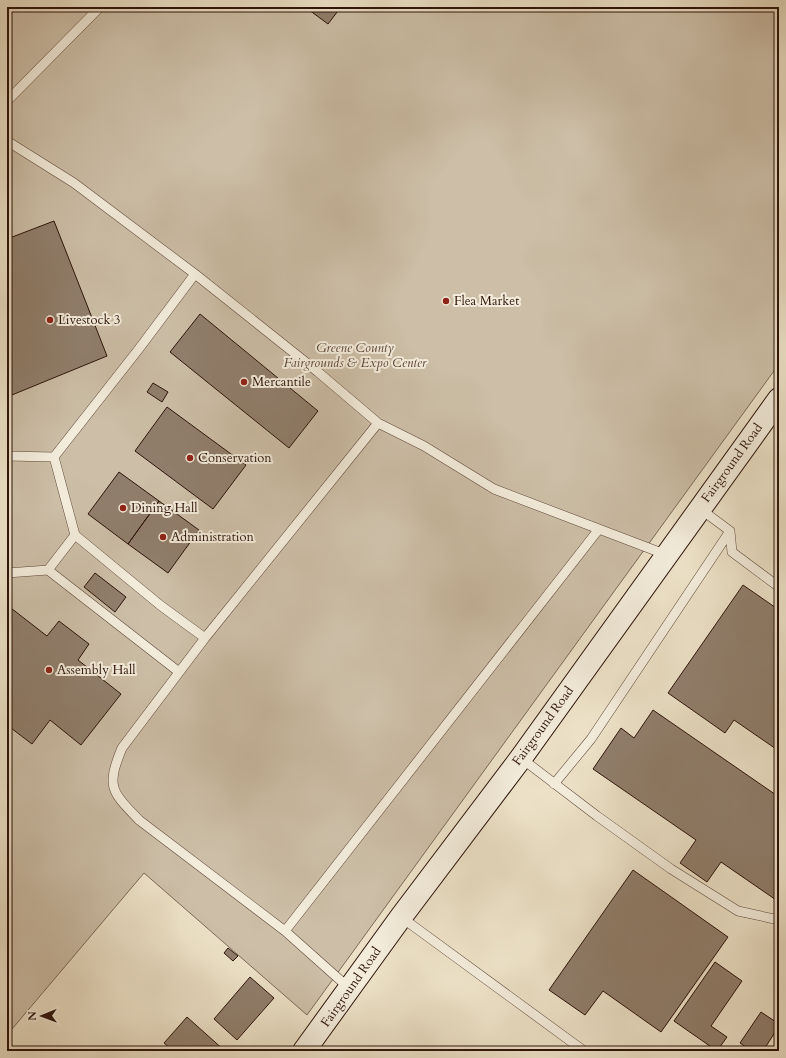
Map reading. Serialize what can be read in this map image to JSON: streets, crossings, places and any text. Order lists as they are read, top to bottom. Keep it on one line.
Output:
{"streets":{"street":["Fairground Road"]},"parks":["Greene County Fairgrounds & Expo Center"],"places":["Flea Market","Livestock 3","Mercantile","Conservation","Dining Hall","Administration","Assembly Hall"],"north":"left"}
